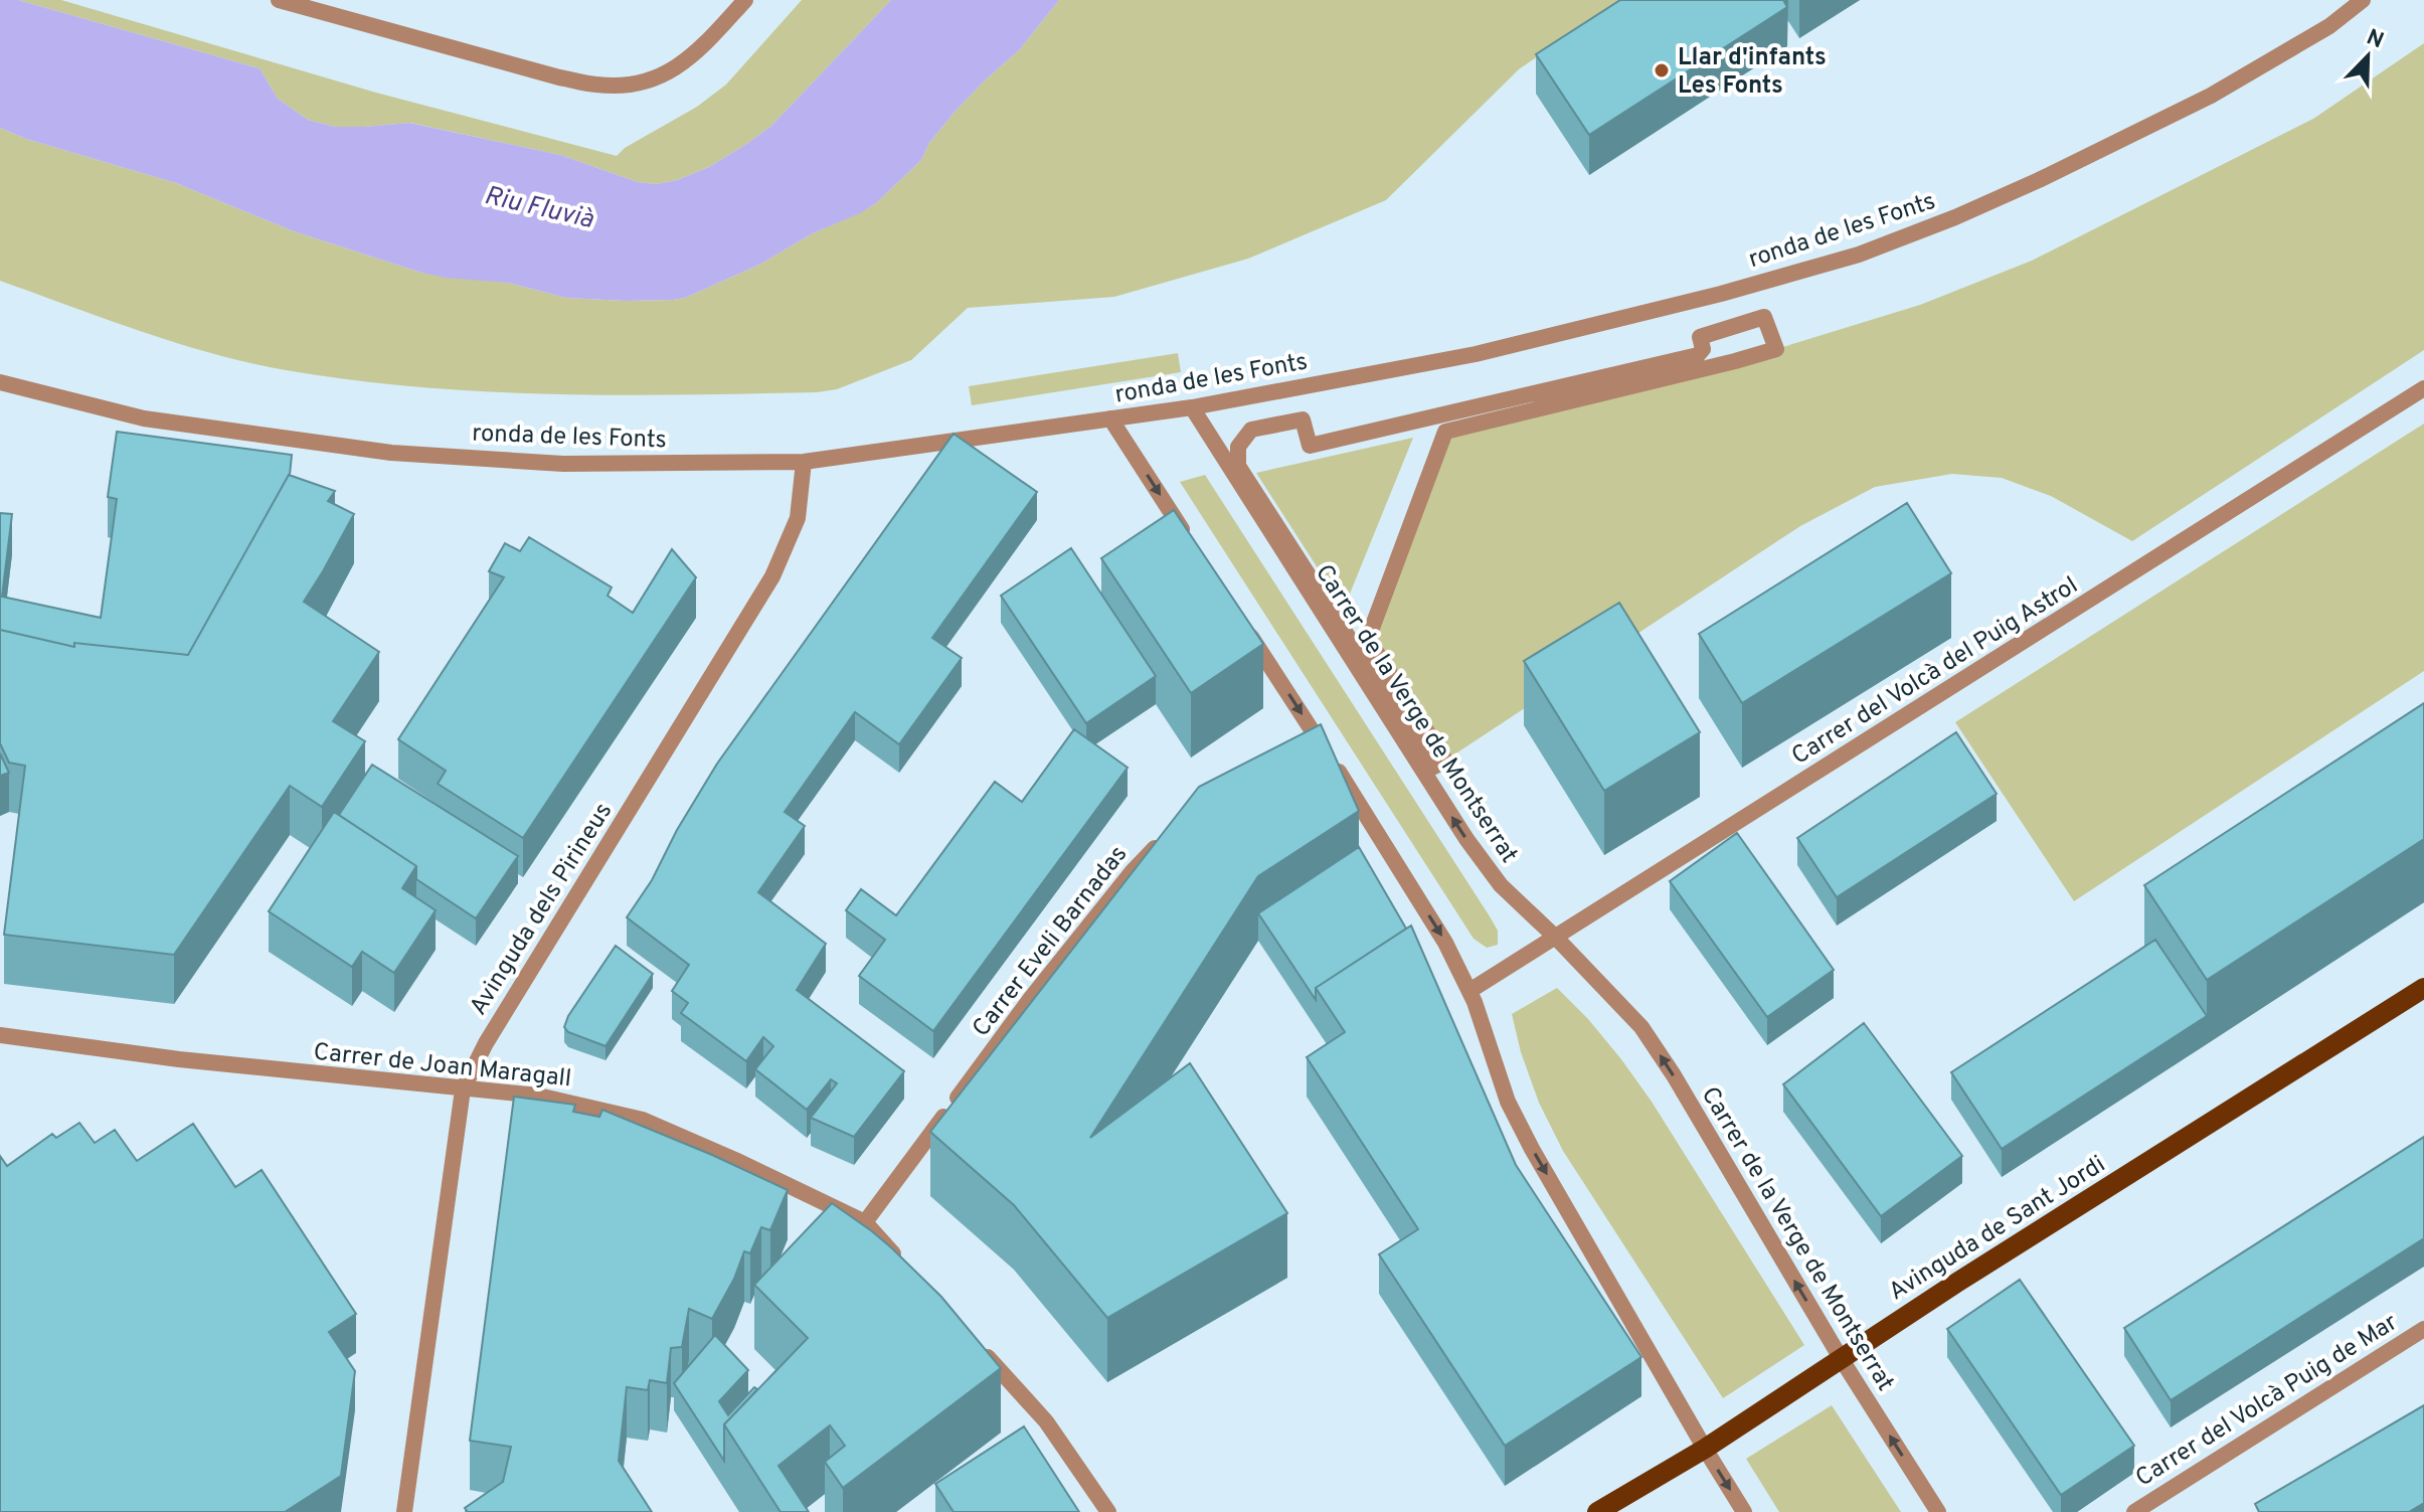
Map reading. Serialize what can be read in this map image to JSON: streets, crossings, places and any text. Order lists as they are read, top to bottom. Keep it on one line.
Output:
{"streets":{"main road":["Avinguda de Sant Jordi"],"street":["ronda de les Fonts","Carrer del Volcà del Puig Astrol","Carrer de la Verge de Montserrat","Avinguda dels Pirineus","Carrer Eveli Barnadas","Carrer de Joan Maragall","Carrer del Volcà Puig de Mar"]},"crossings":[["ronda de les Fonts","Carrer de la Verge de Montserrat"],["ronda de les Fonts","Avinguda dels Pirineus"],["Carrer del Volcà del Puig Astrol","Carrer de la Verge de Montserrat"],["Carrer de la Verge de Montserrat","Avinguda de Sant Jordi"],["Avinguda dels Pirineus","Carrer de Joan Maragall"],["Carrer Eveli Barnadas","Carrer de Joan Maragall"]],"water":["Riu Fluvià"],"places":["Llar d'infants Les Fonts"],"north":"top right"}
